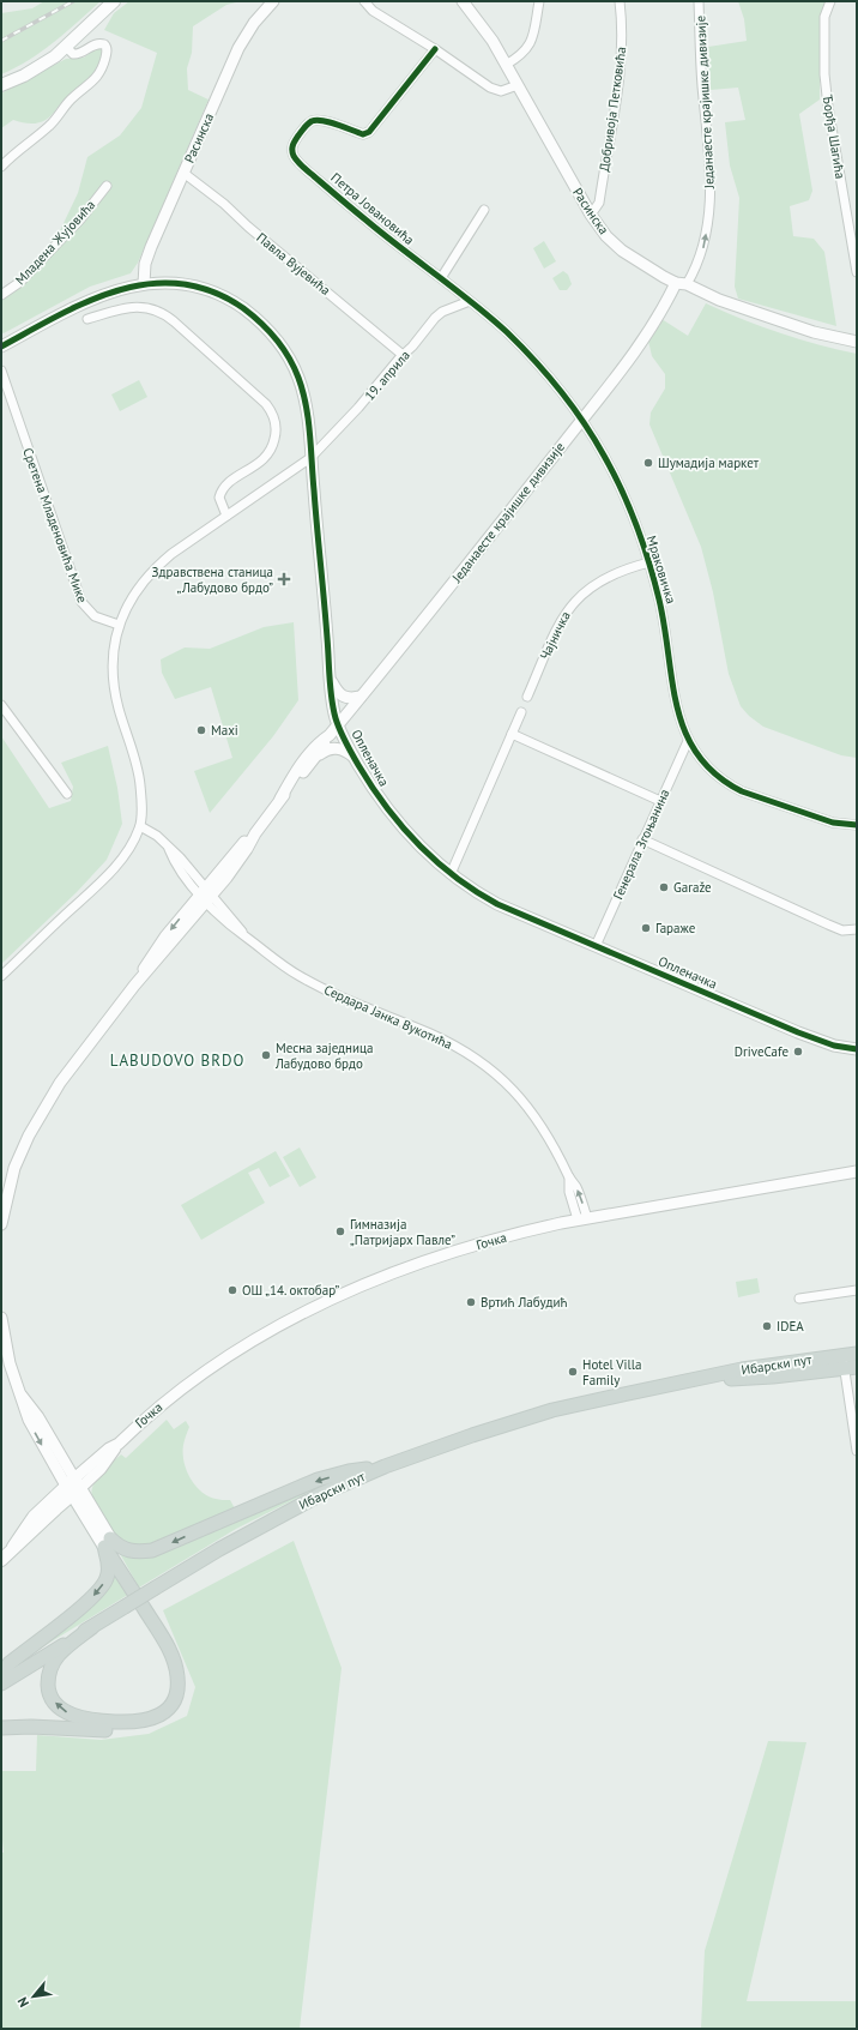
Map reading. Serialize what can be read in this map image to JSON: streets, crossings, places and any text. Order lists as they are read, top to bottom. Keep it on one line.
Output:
{"streets":{"main road":["Ибарски пут"],"street":["Једанаесте крајишке дивизије","Добривоја Петковића","Ђорђа Шагића","Расинска","Петра Јовановића","Младена Жујовића","Павла Вујевића","19. априла","Сретена Младеновића Мике","Мраковичка","Чајничка","Опленачка","Генерала Згоњанина","Сердара Јанка Вукотића","Гочка"]},"crossings":[["Једанаесте крајишке дивизије","Расинска"],["Једанаесте крајишке дивизије","Мраковичка"],["Једанаесте крајишке дивизије","Опленачка"],["Једанаесте крајишке дивизије","Сердара Јанка Вукотића"],["Добривоја Петковића","Расинска"],["Расинска","Павла Вујевића"],["Расинска","Опленачка"],["Петра Јовановића","Мраковичка"],["Павла Вујевића","19. априла"],["19. априла","Сретена Младеновића Мике"],["19. априла","Мраковичка"],["19. априла","Опленачка"],["Мраковичка","Чајничка"],["Мраковичка","Генерала Згоњанина"],["Опленачка","Генерала Згоњанина"],["Сердара Јанка Вукотића","Гочка"]],"districts":["LABUDOVO BRDO"],"places":{"other":["Шумадија маркет","Maxi","Garaže","Гараже","DriveCafe","Месна заједница Лабудово брдо","Гимназија „Патријарх Павле”","ОШ „14. октобар”","Вртић Лабудић","IDEA","Hotel Villa Family"],"health":["Здравствена станица „Лабудово брдо”"]},"north":"bottom left"}
